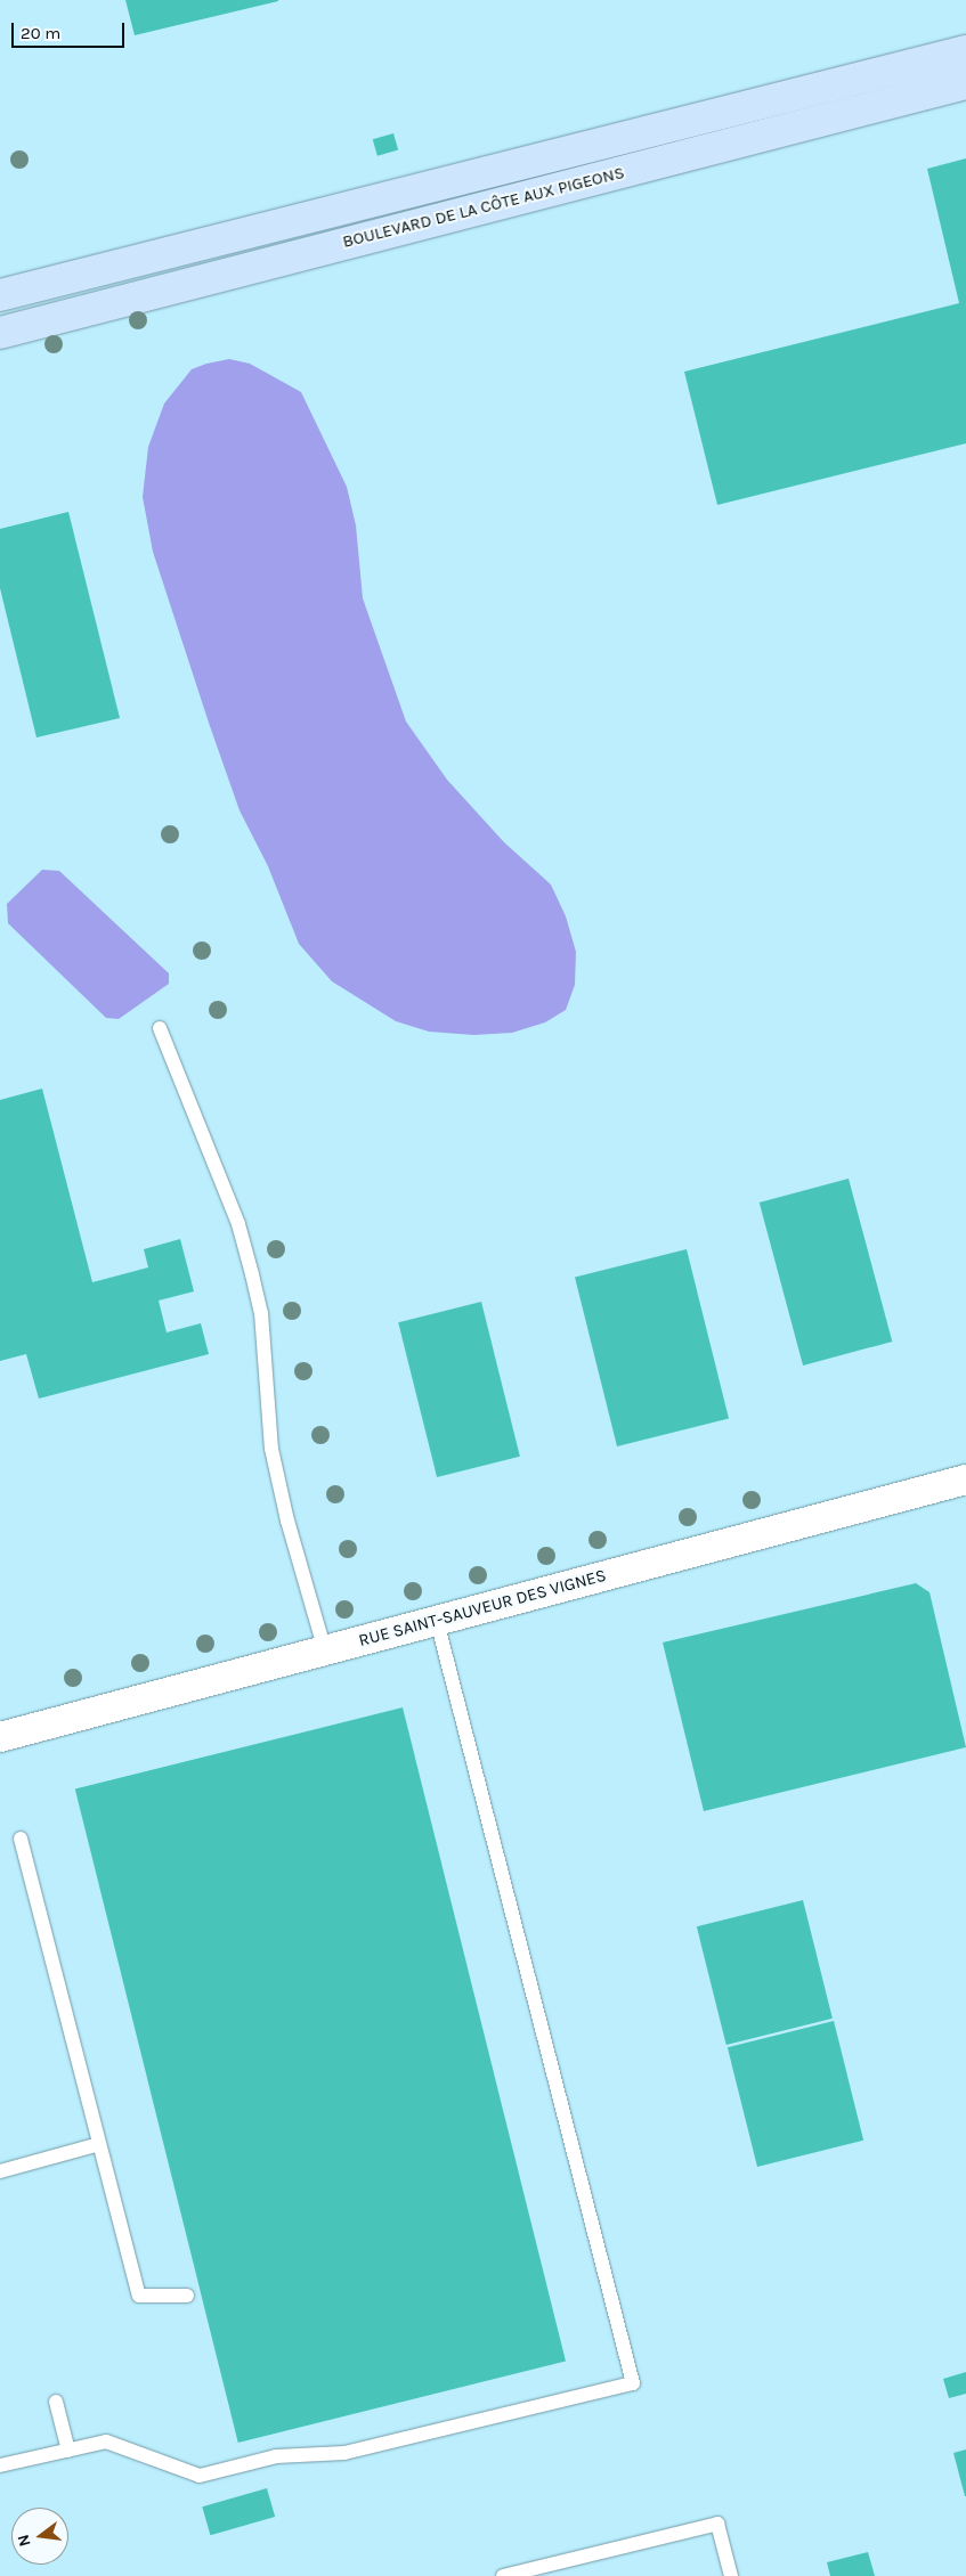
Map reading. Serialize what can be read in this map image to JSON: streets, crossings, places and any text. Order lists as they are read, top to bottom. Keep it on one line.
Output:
{"streets":{"street":["BOULEVARD DE LA CÔTE AUX PIGEONS","RUE SAINT-SAUVEUR DES VIGNES"]},"scale_bar":"20 m","north":"left"}
